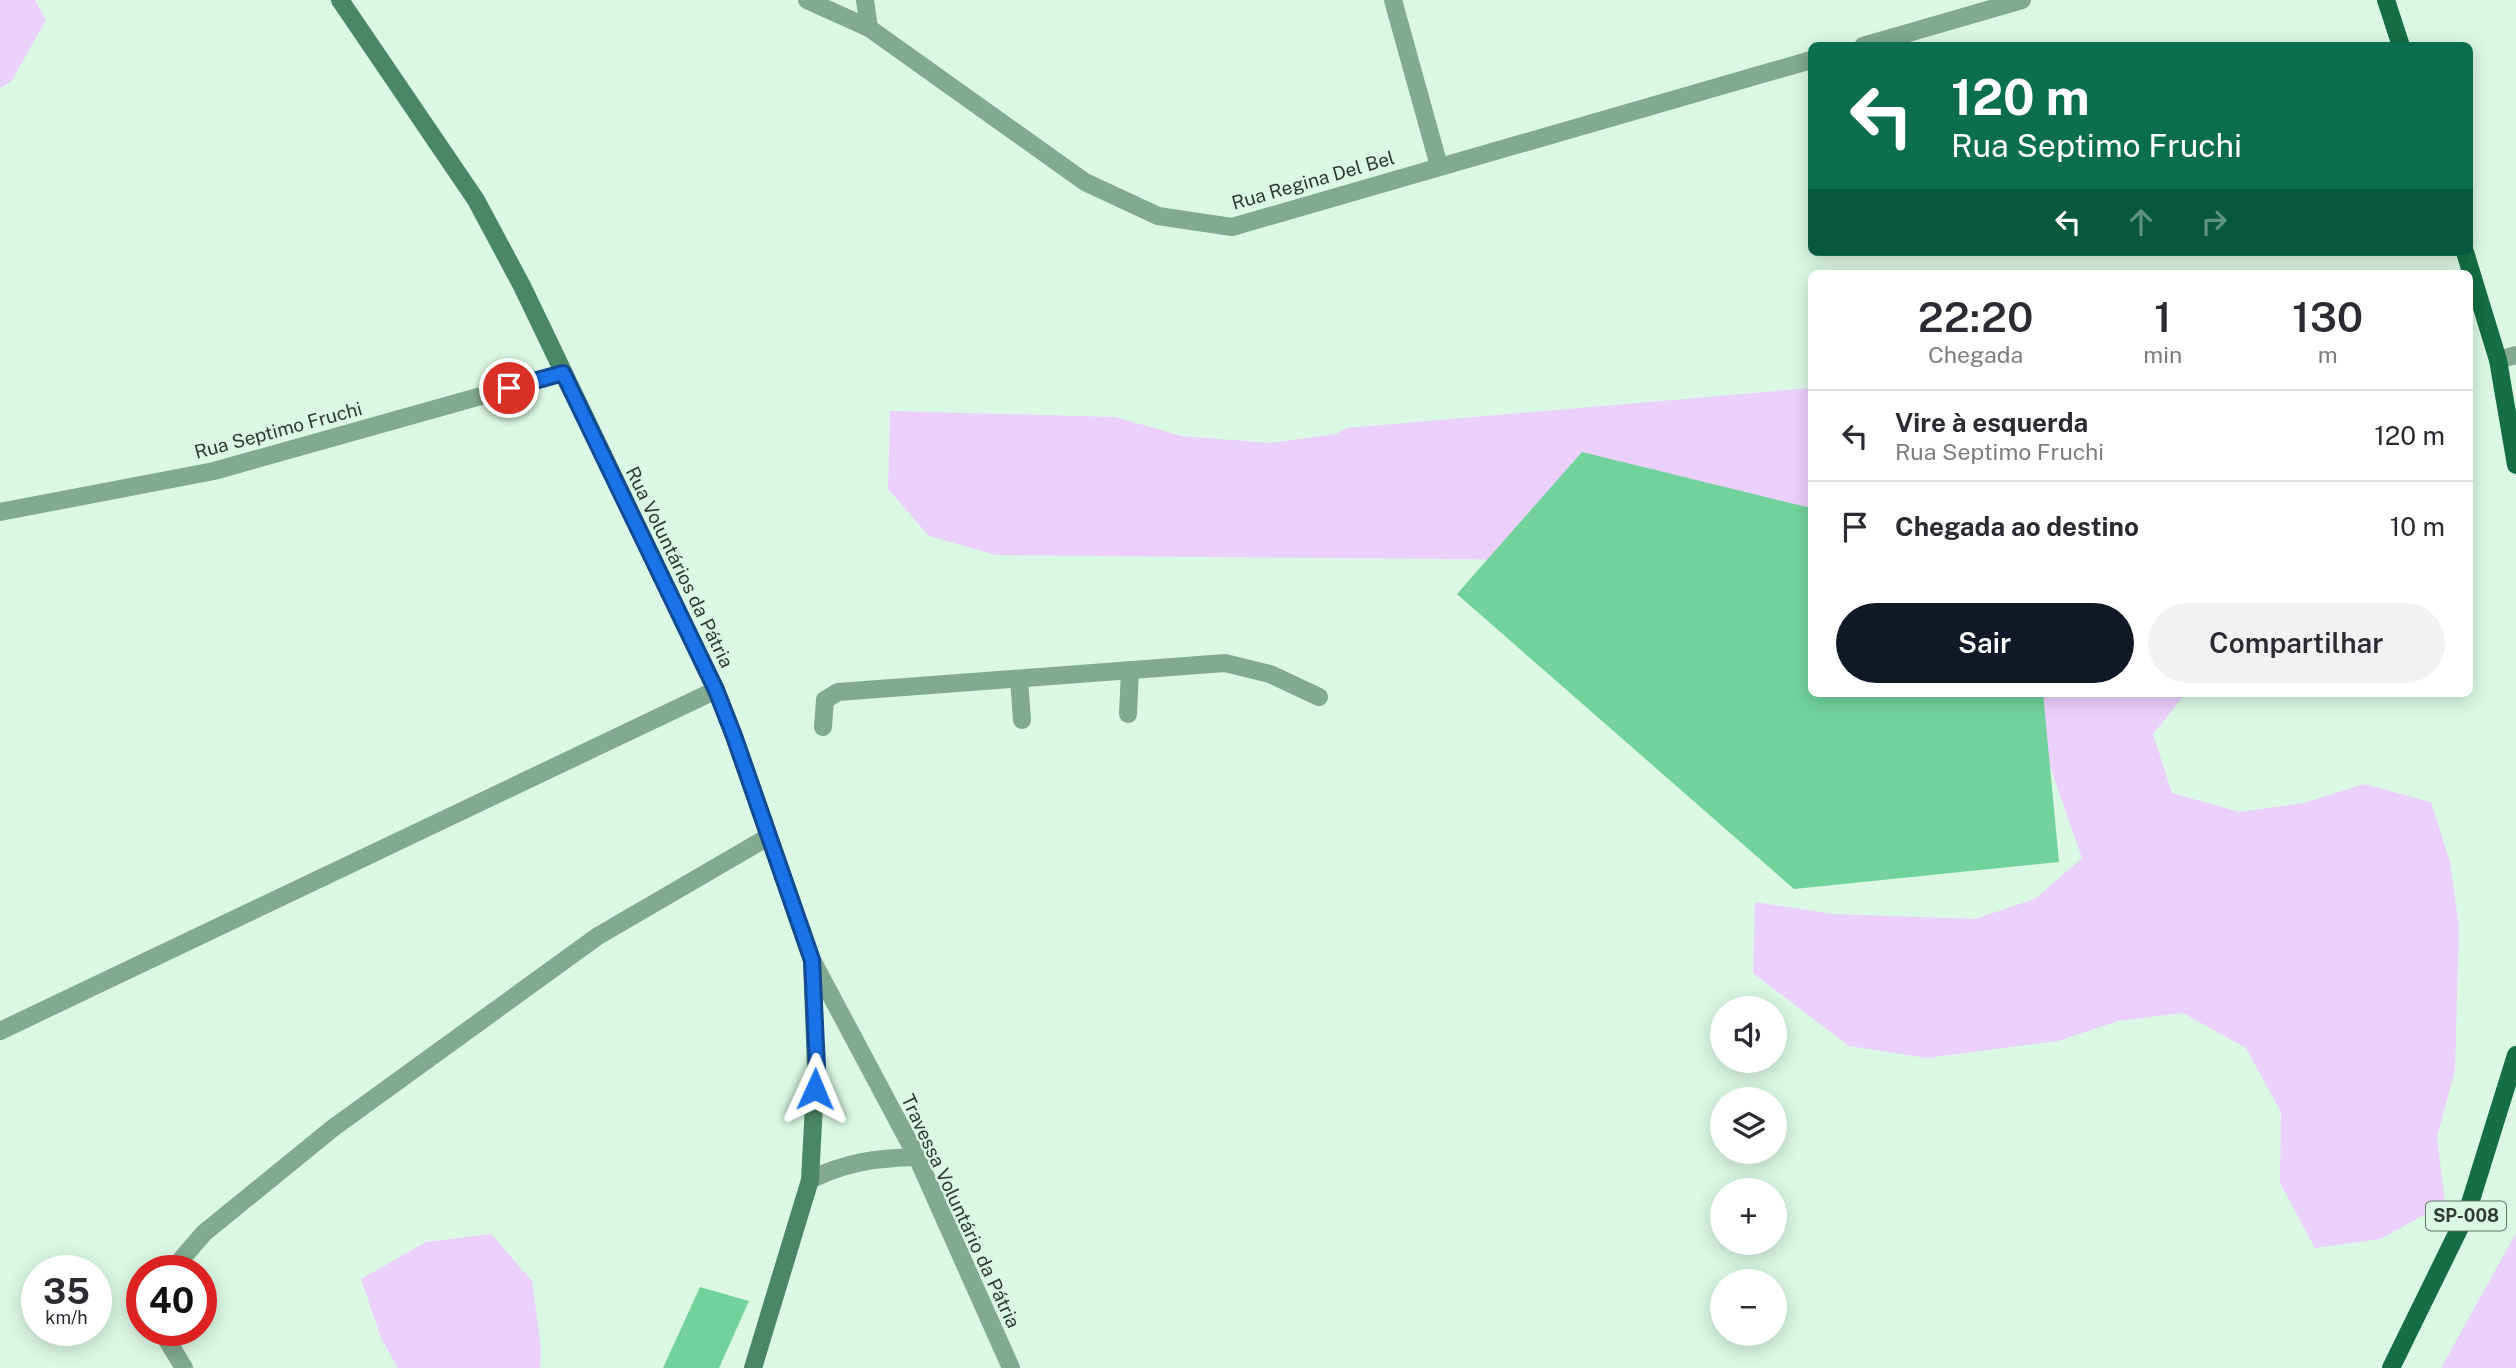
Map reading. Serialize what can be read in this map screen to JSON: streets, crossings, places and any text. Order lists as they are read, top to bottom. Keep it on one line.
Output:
{"streets":{"main road":["SP-008"],"street":["Rua Regina Del Bel","Rua Septimo Fruchi","Rua Voluntários da Pátria","Travessa Voluntário da Pátria"]},"crossings":[["Rua Septimo Fruchi","Rua Voluntários da Pátria"],["Rua Voluntários da Pátria","Travessa Voluntário da Pátria"]],"page":{"turn":["120 m","Rua Septimo Fruchi"],"eta":["22:20","Chegada","1","min","130","m"],"list":[{"name":"Vire à esquerda","note":"Rua Septimo Fruchi","value":"120 m"},{"name":"Chegada ao destino","value":"10 m"}],"buttons":["Sair","Compartilhar"],"map_buttons":["+","−"],"speed":"35 km/h","limit":"40"}}
